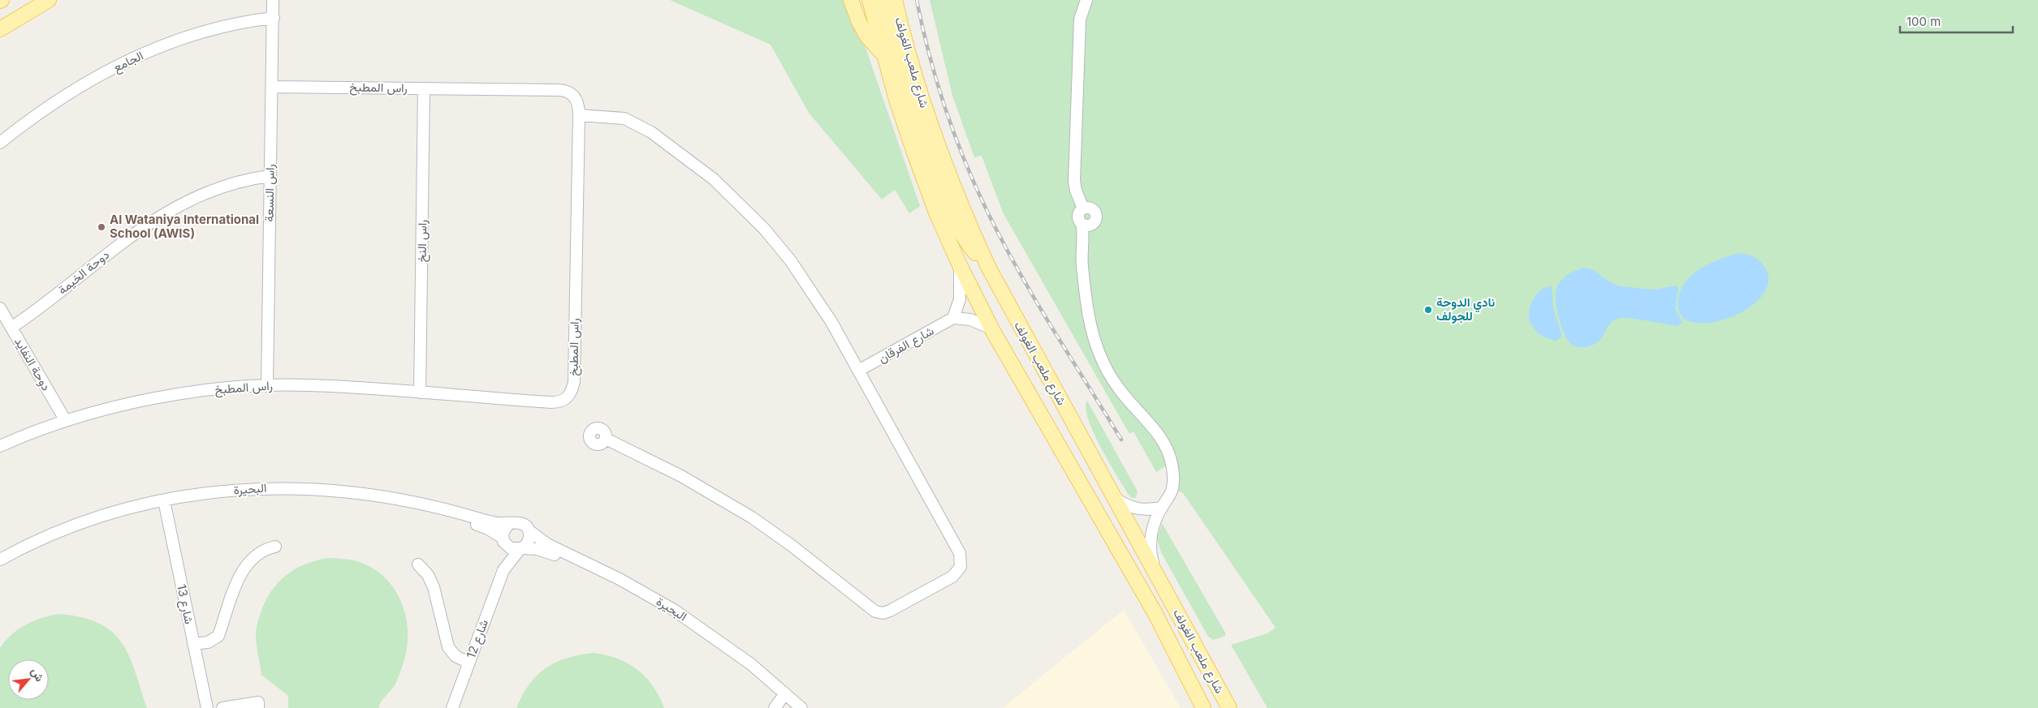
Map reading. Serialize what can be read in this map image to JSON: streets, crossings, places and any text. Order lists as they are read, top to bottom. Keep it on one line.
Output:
{"streets":{"main road":["شارع ملعب الغولف"],"street":["الجامع","راس المطبخ","راس النسعة","راس النخ","دوحة الخيمة","شارع الفرقان","دوحة النفايد","البحيرة","شارع 13","شارع 12"]},"crossings":[["الجامع","راس النسعة"],["راس المطبخ","راس النسعة"],["راس المطبخ","راس النخ"],["راس المطبخ","دوحة النفايد"],["راس النسعة","دوحة الخيمة"],["دوحة الخيمة","دوحة النفايد"],["البحيرة","شارع 13"],["البحيرة","شارع 12"]],"places":["Al Wataniya International School (AWIS)","نادي الدوحة للجولف"],"scale_bar":"100 m","north":"top right"}
